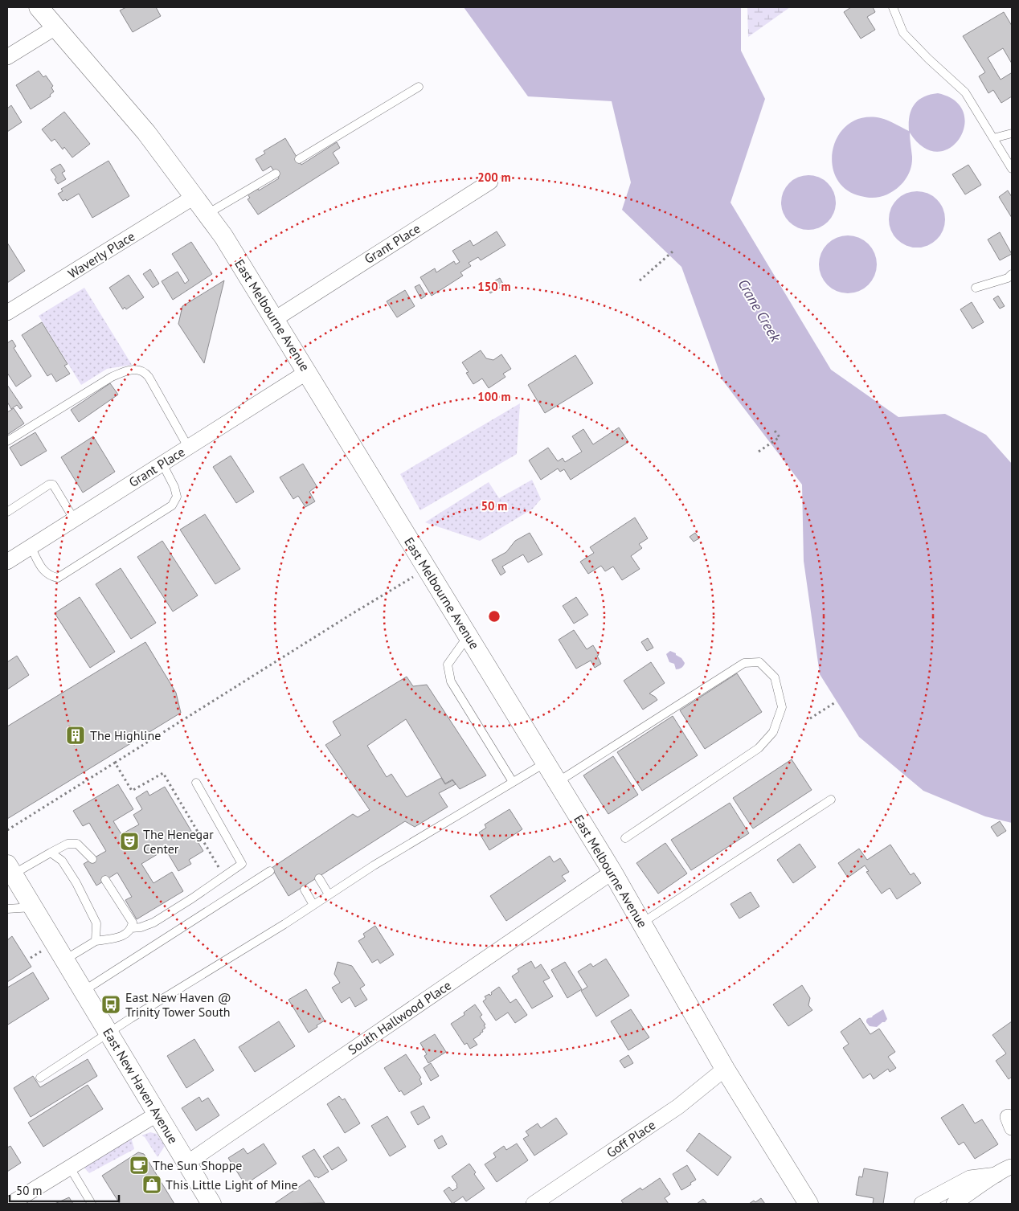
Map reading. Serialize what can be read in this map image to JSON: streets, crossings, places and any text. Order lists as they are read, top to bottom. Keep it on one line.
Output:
{"streets":{"street":["Grant Place","Waverly Place","East Melbourne Avenue","South Hallwood Place","East New Haven Avenue","Goff Place"]},"crossings":[["Grant Place","East Melbourne Avenue"],["Waverly Place","East Melbourne Avenue"],["East Melbourne Avenue","South Hallwood Place"],["East Melbourne Avenue","Goff Place"],["South Hallwood Place","East New Haven Avenue"]],"water":["Crane Creek"],"places":{"building":["The Highline"],"theatre":["The Henegar Center"],"bus stop":["East New Haven @ Trinity Tower South"],"cafe":["The Sun Shoppe"],"shop":["This Little Light of Mine"]},"scale_bar":"50 m","rings":["200 m","150 m","100 m","50 m"]}
